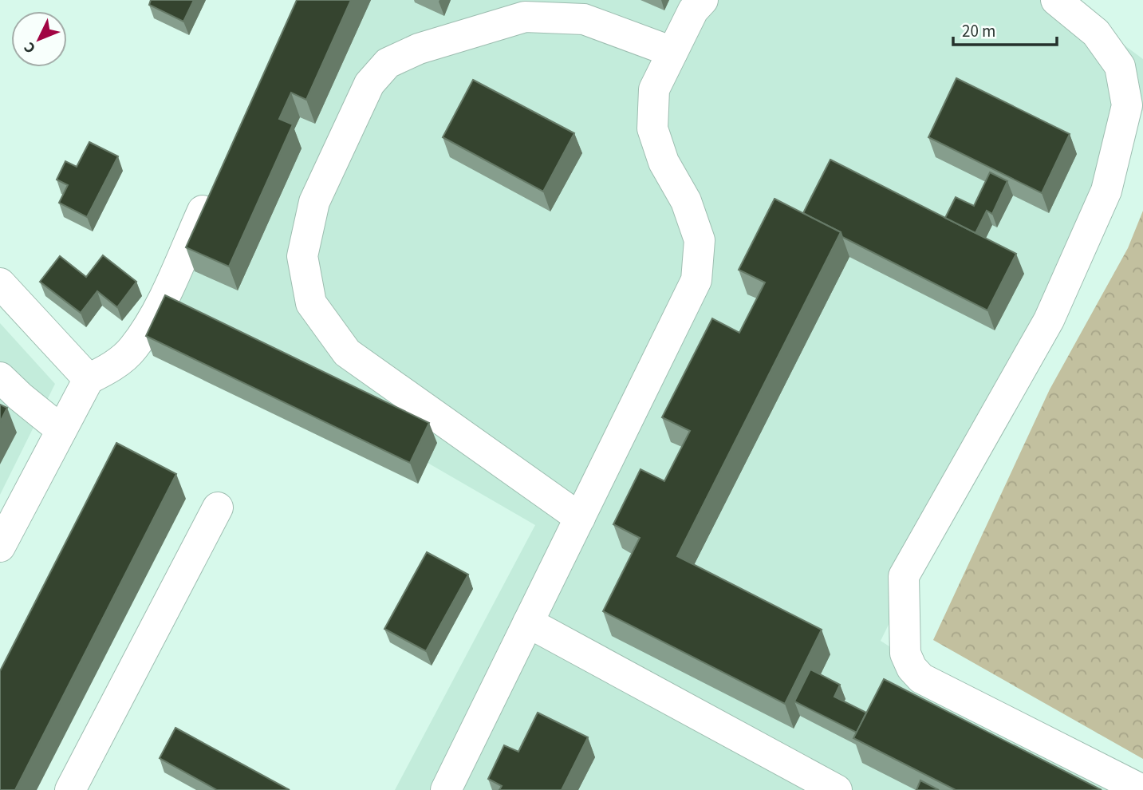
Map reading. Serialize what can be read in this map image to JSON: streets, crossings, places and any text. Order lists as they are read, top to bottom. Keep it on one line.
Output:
{"scale_bar":"20 m","north":"bottom left"}
